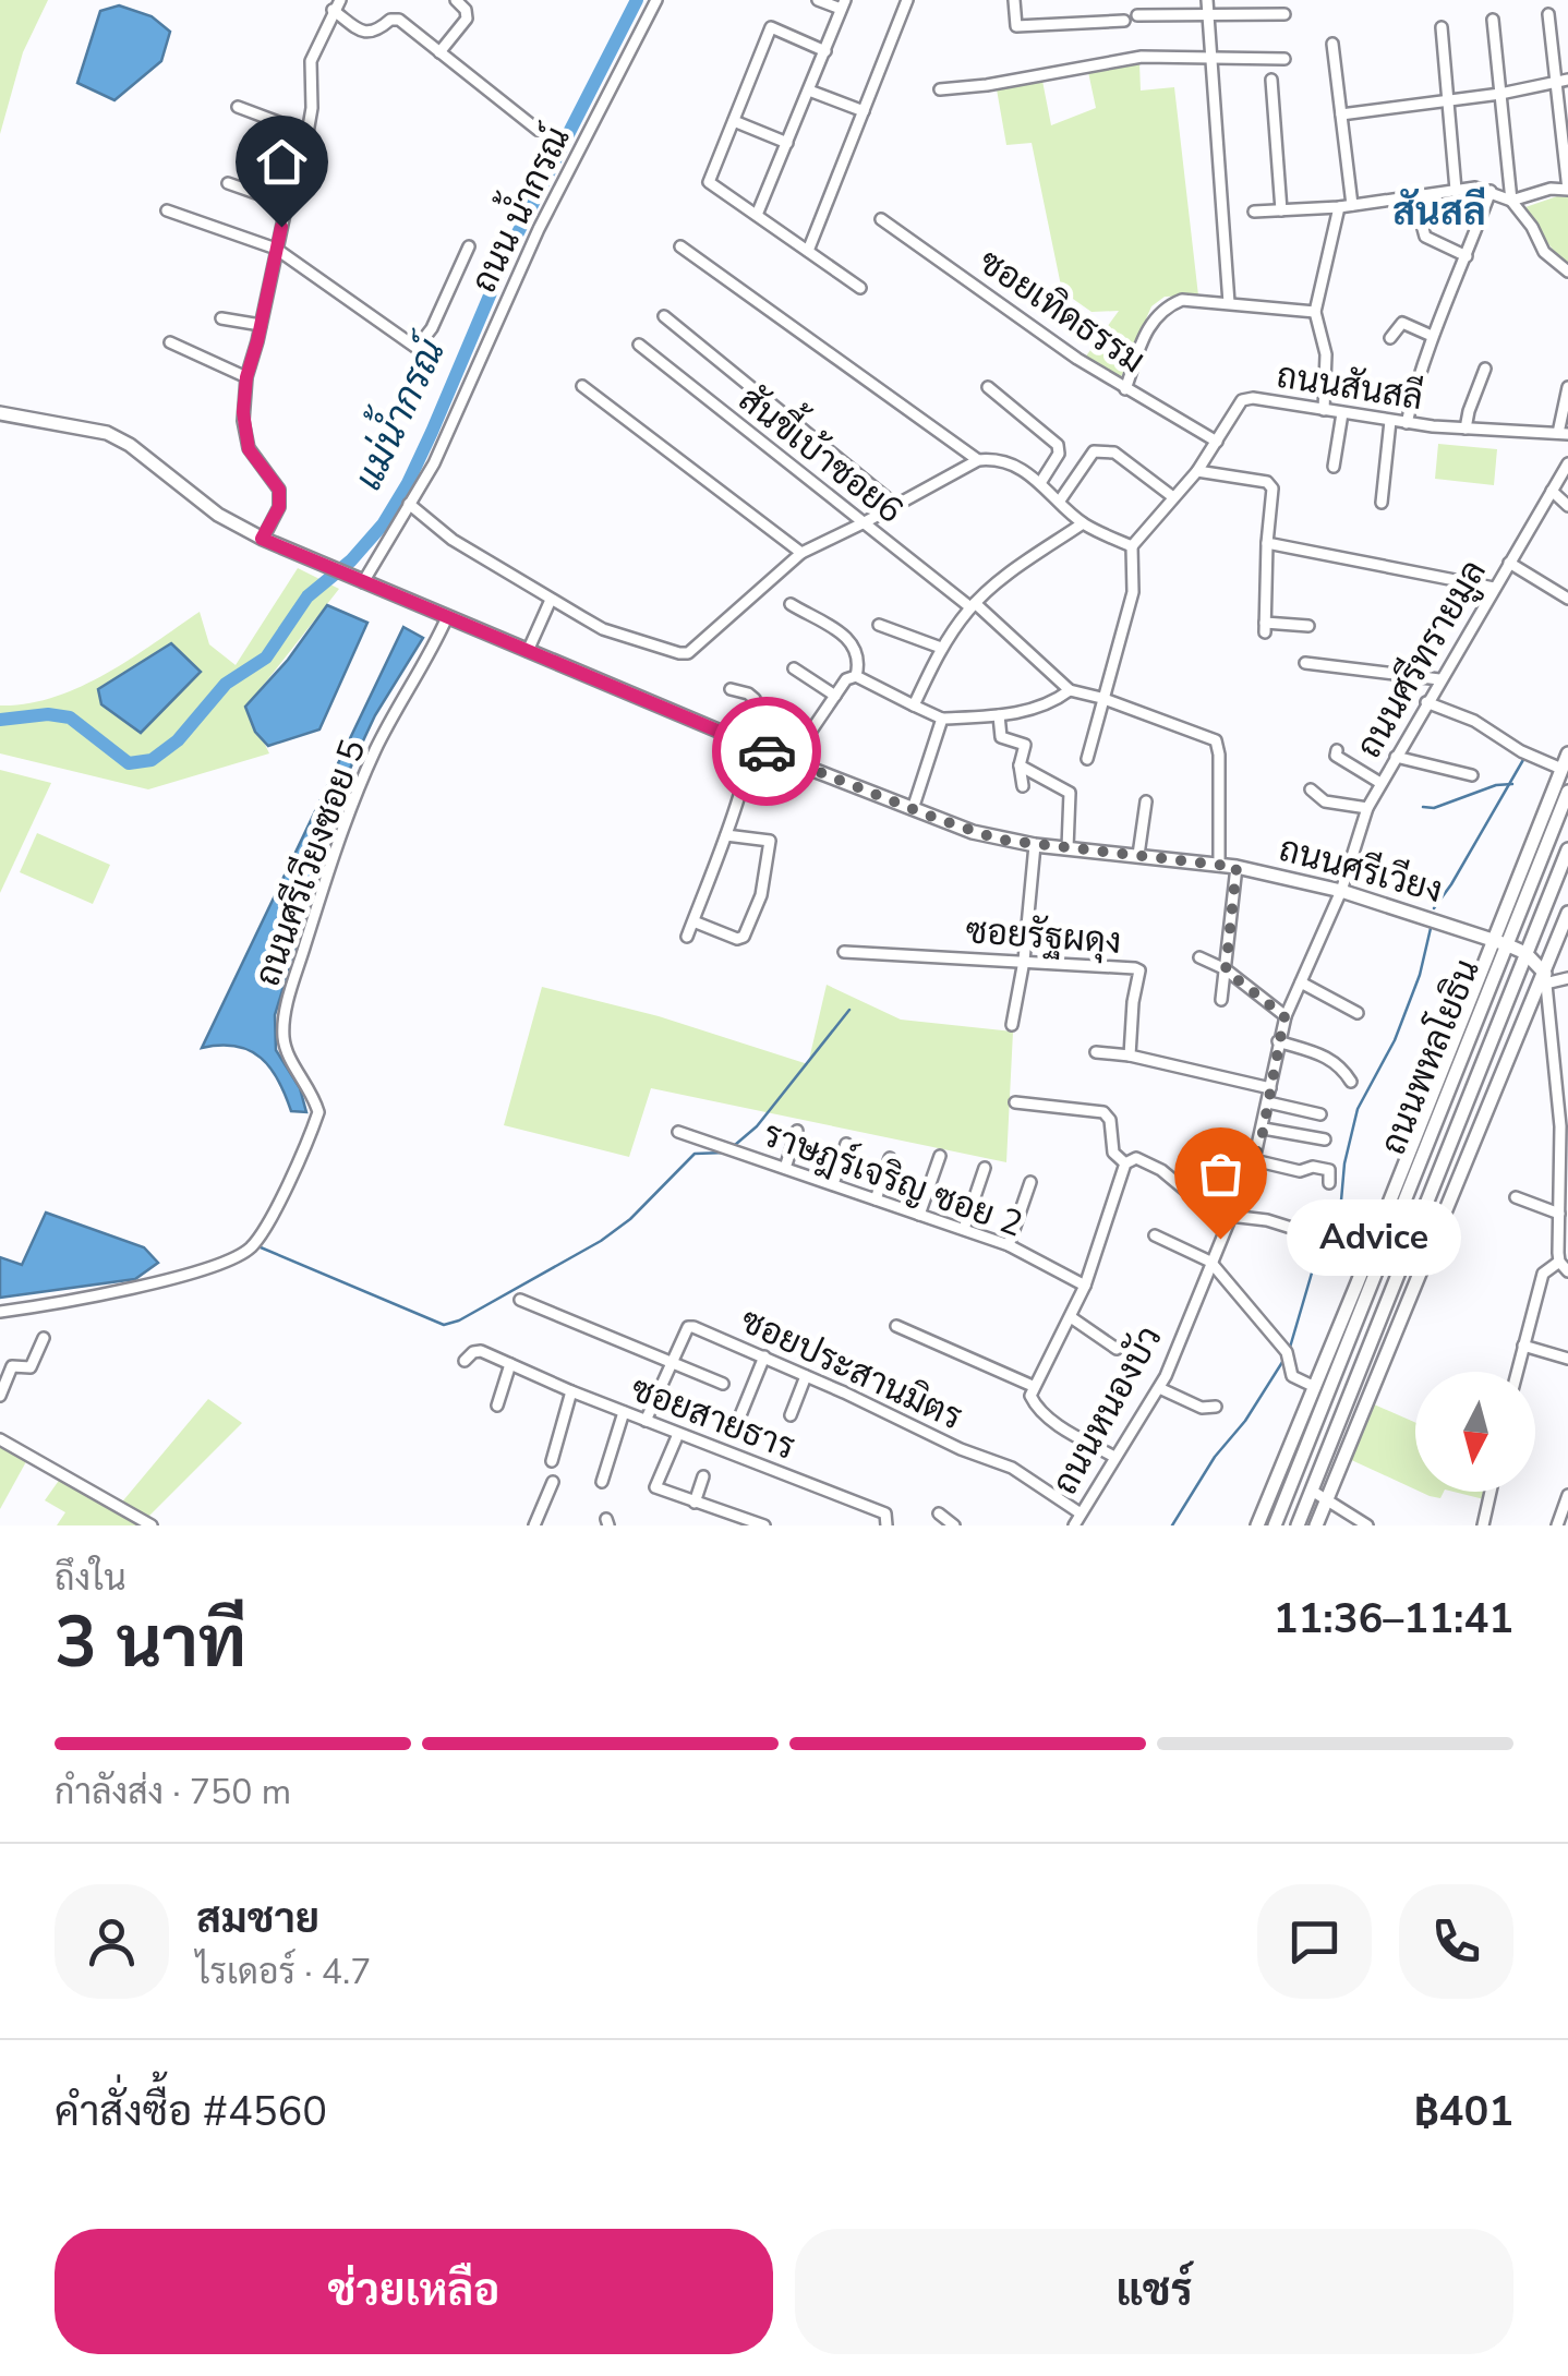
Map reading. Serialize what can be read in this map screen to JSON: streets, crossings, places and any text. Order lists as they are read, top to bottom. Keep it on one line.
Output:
{"streets":{"main road":["ถนนศรีเวียง","ถนนพหลโยธิน"],"street":["ถนน น้ำกรณ์","ซอยเทิดธรรม","ถนนสันสลี","สันขี้เบ้าซอย6","ถนนศรีทรายมูล","ถนนศรีเวียงซอย 5","ซอยรัฐผดุง","ราษฎร์เจริญ ซอย 2","ซอยประสานมิตร","ถนนหนองบัว","ซอยสายธาร"]},"crossings":[["ถนน น้ำกรณ์","ถนนศรีเวียง"],["ซอยเทิดธรรม","ถนนสันสลี"],["ถนนศรีทรายมูล","ถนนศรีเวียง"],["ถนนศรีทรายมูล","ถนนหนองบัว"],["ถนนศรีเวียงซอย 5","ถนนศรีเวียง"],["ถนนศรีเวียง","ถนนพหลโยธิน"],["ถนนศรีเวียง","ถนนหนองบัว"],["ซอยประสานมิตร","ถนนหนองบัว"],["ซอยประสานมิตร","ซอยสายธาร"]],"districts":["สันสลี"],"water":["แม่น้ำกรณ์"],"places":["Advice"],"north":"bottom","page":{"bubble":"Advice","heading":["3 นาที","ถึงใน","11:36–11:41"],"panel":["สมชาย","ไรเดอร์ · 4.7","คำสั่งซื้อ #4560","฿401"],"bar":"กำลังส่ง · 750 m","buttons":["ช่วยเหลือ","แชร์"]}}
